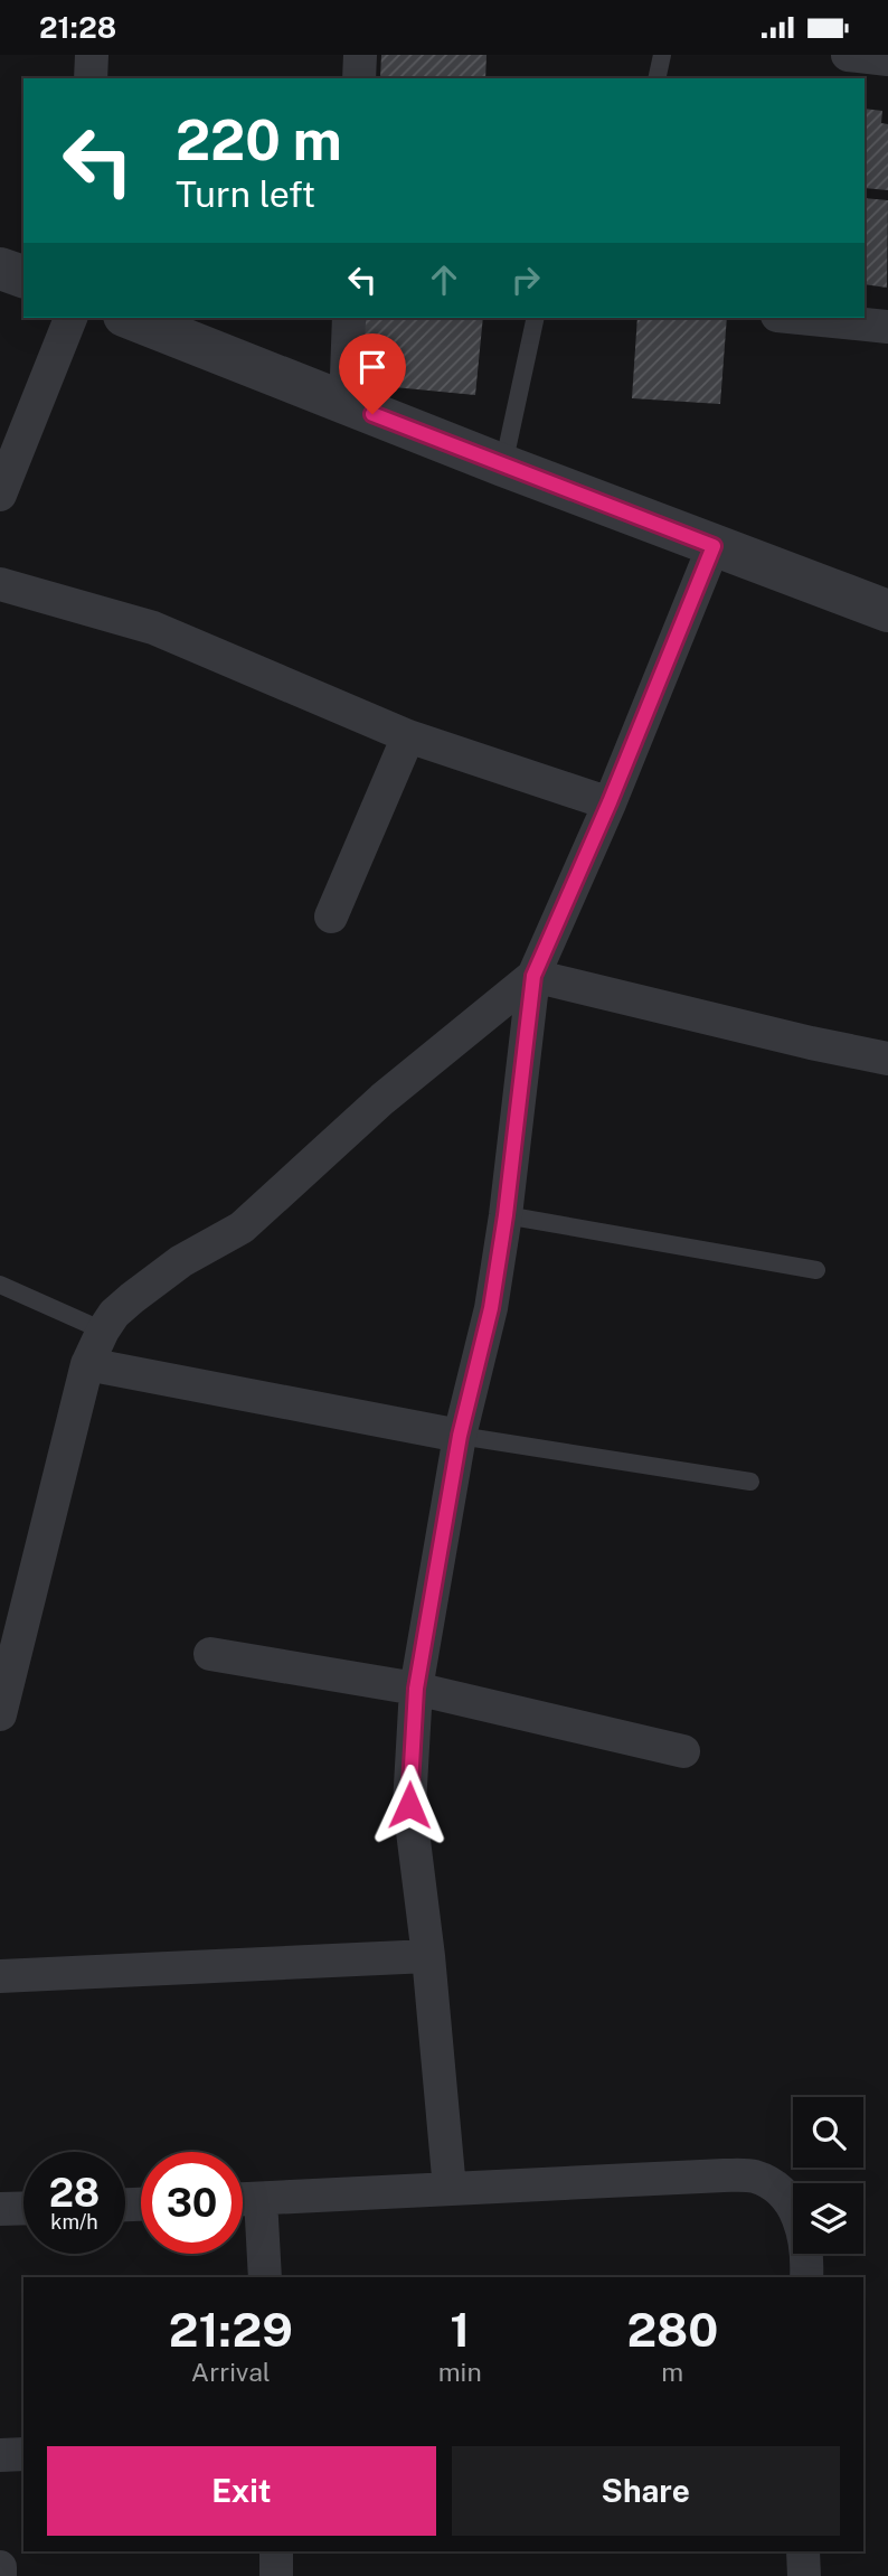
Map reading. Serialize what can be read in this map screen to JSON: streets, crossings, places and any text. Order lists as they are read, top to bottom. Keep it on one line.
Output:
{"page":{"status":"21:28","turn":["220 m","Turn left"],"speed":"28 km/h","limit":"30","eta":["21:29","Arrival","1","min","280","m"],"buttons":["Exit","Share"]}}
